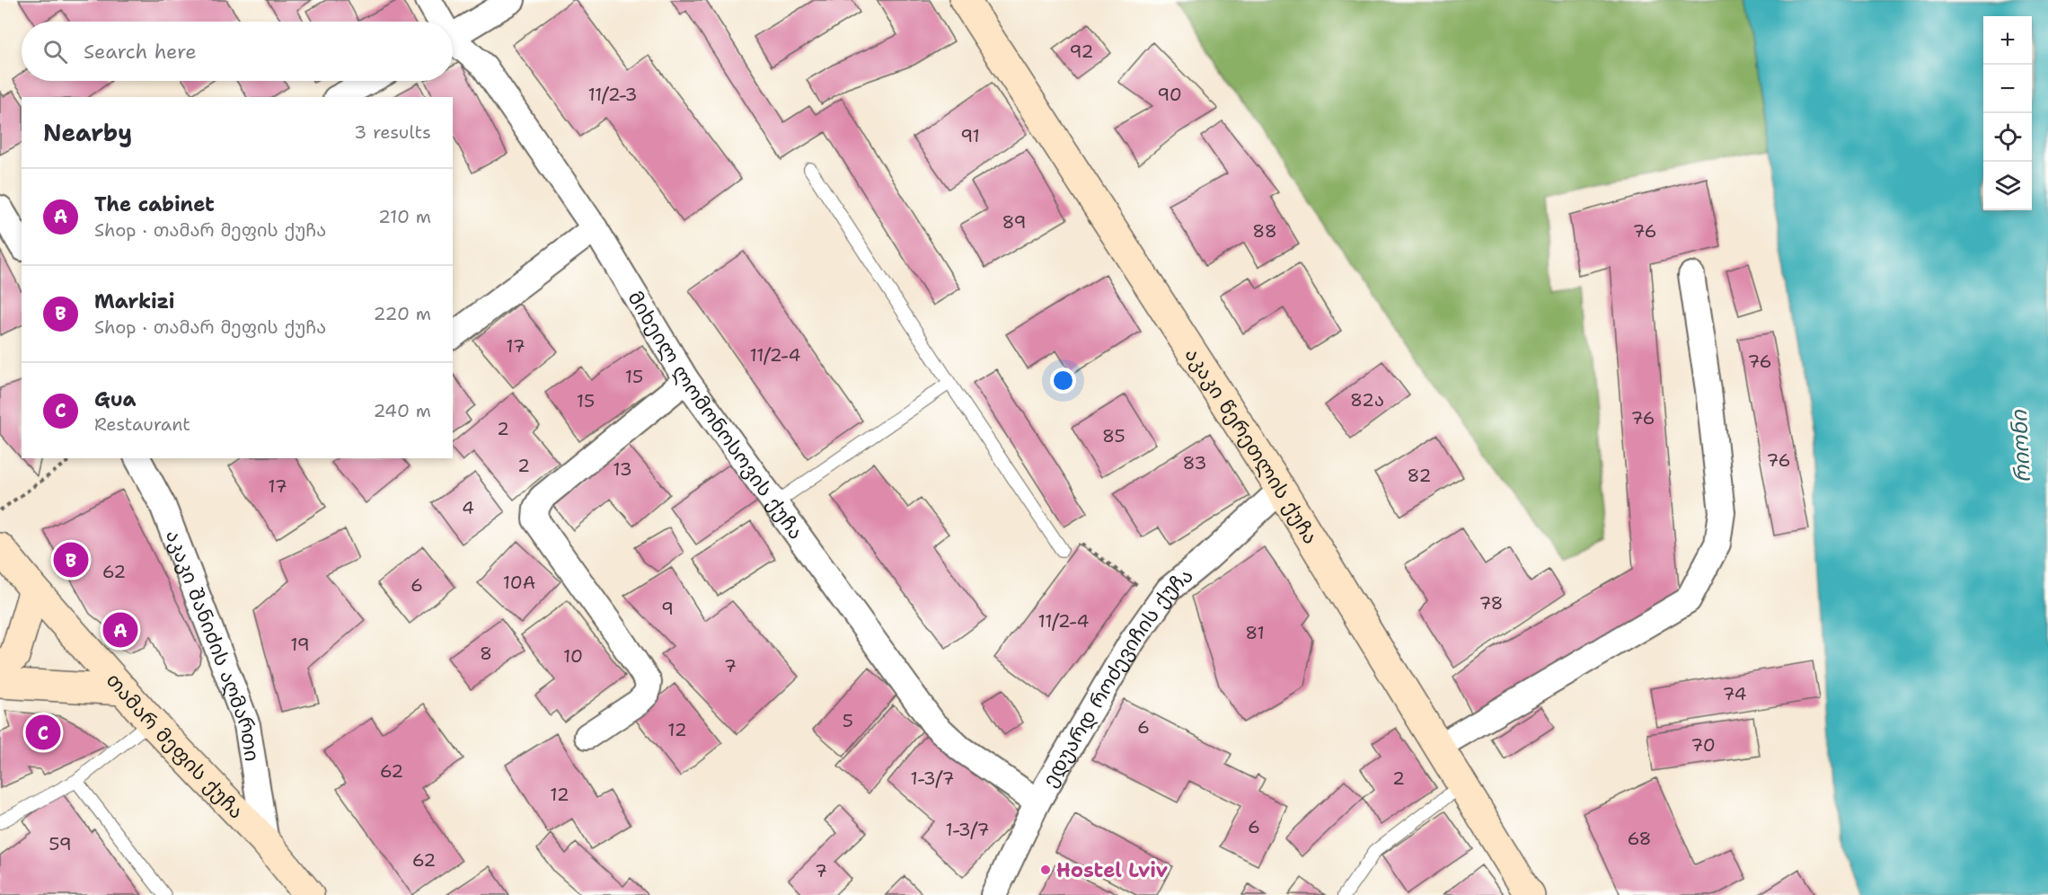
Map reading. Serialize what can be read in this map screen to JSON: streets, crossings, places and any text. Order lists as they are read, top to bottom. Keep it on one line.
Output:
{"streets":{"main road":["აკაკი წერეთლის ქუჩა","თამარ მეფის ქუჩა"],"street":["მიხეილ ლომონოსოვის ქუჩა","აკაკი შანიძის აღმართი","ედუარდ როძევიჩის ქუჩა"]},"crossings":[["მიხეილ ლომონოსოვის ქუჩა","ედუარდ როძევიჩის ქუჩა"],["აკაკი წერეთლის ქუჩა","ედუარდ როძევიჩის ქუჩა"],["აკაკი შანიძის აღმართი","თამარ მეფის ქუჩა"]],"water":["რიონი"],"places":["Hostel Lviv"],"house_numbers":["92","11/2-3","90","91","89","88","76","17","11/2-4","76","15","82ა","15","76","2","85","76","83","2","13","82","17","4","62","10A","6","78","9","11/2-4","81","19","8","10","7","74","5","6","12","70","62","1-3/7","2","12","6","1-3/7","68","59","62","7"],"page":{"map_buttons":["+","−"],"search":"Search here","heading":["Nearby","3 results"],"list":[{"mark":"A","name":"The cabinet","note":"Shop · თამარ მეფის ქუჩა","value":"210 m"},{"mark":"B","name":"Markizi","note":"Shop · თამარ მეფის ქუჩა","value":"220 m"},{"mark":"C","name":"Gua","note":"Restaurant","value":"240 m"}],"pins":["B","A","C"]}}
